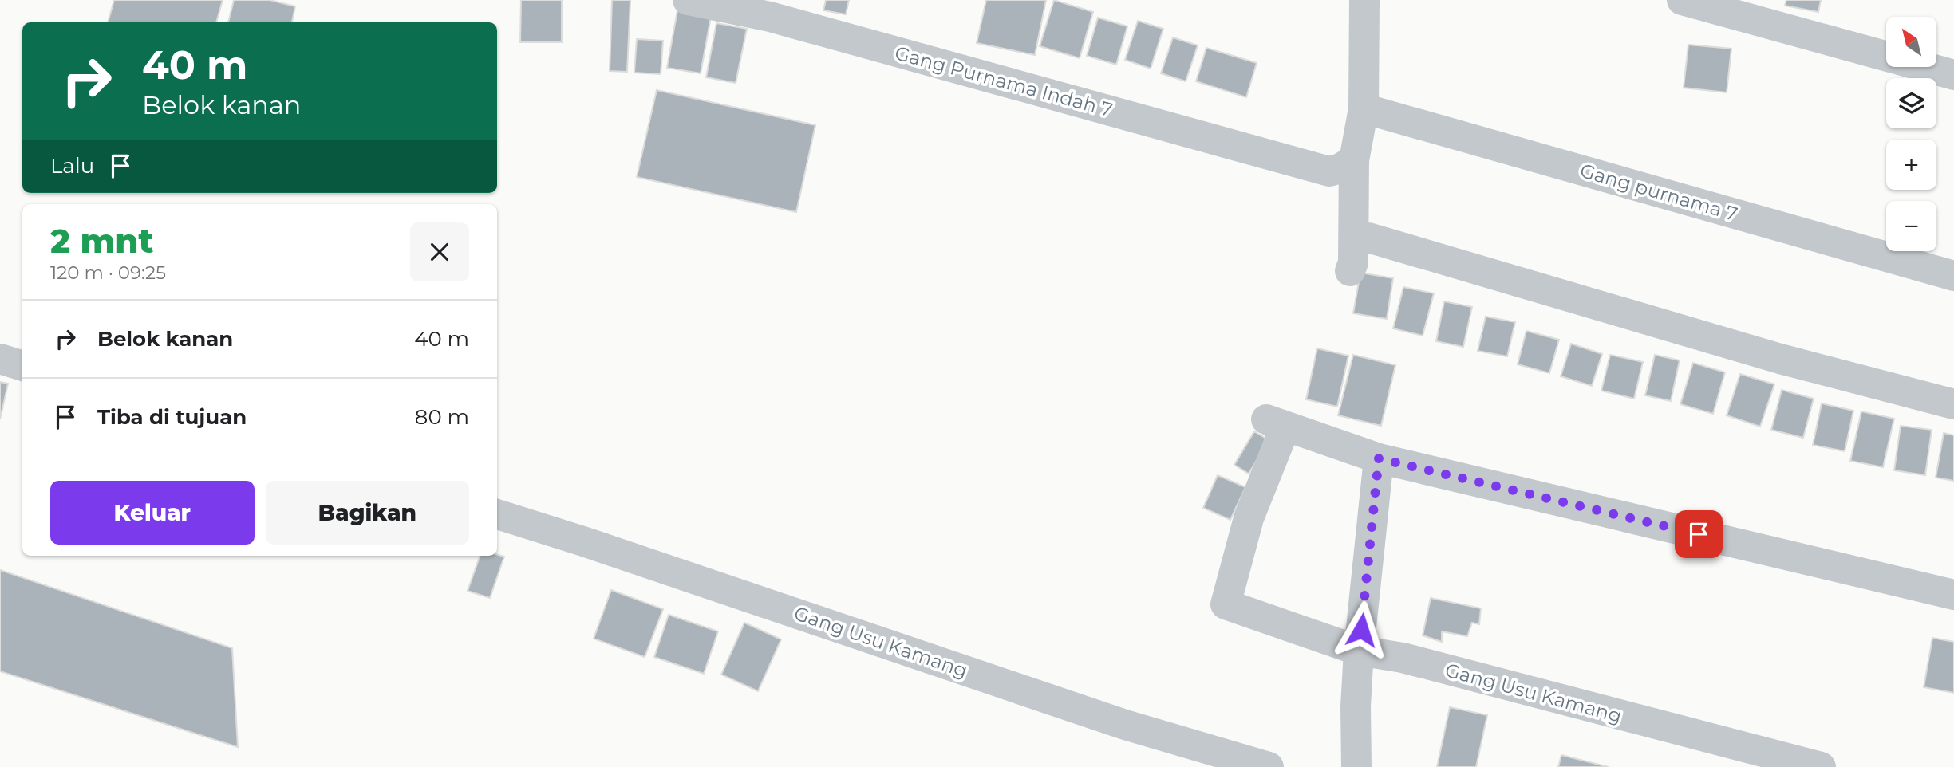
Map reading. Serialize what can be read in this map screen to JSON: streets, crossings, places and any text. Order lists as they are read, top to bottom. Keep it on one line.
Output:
{"streets":{"street":["Gang Purnama Indah 7","Gang purnama 7","Gang Usu Kamang"]},"north":"top left","page":{"map_buttons":["+","−"],"turn":["40 m","Belok kanan"],"then":"Lalu","heading":["2 mnt","120 m · 09:25"],"list":[{"name":"Belok kanan","value":"40 m"},{"name":"Tiba di tujuan","value":"80 m"}],"buttons":["Keluar","Bagikan"]}}
